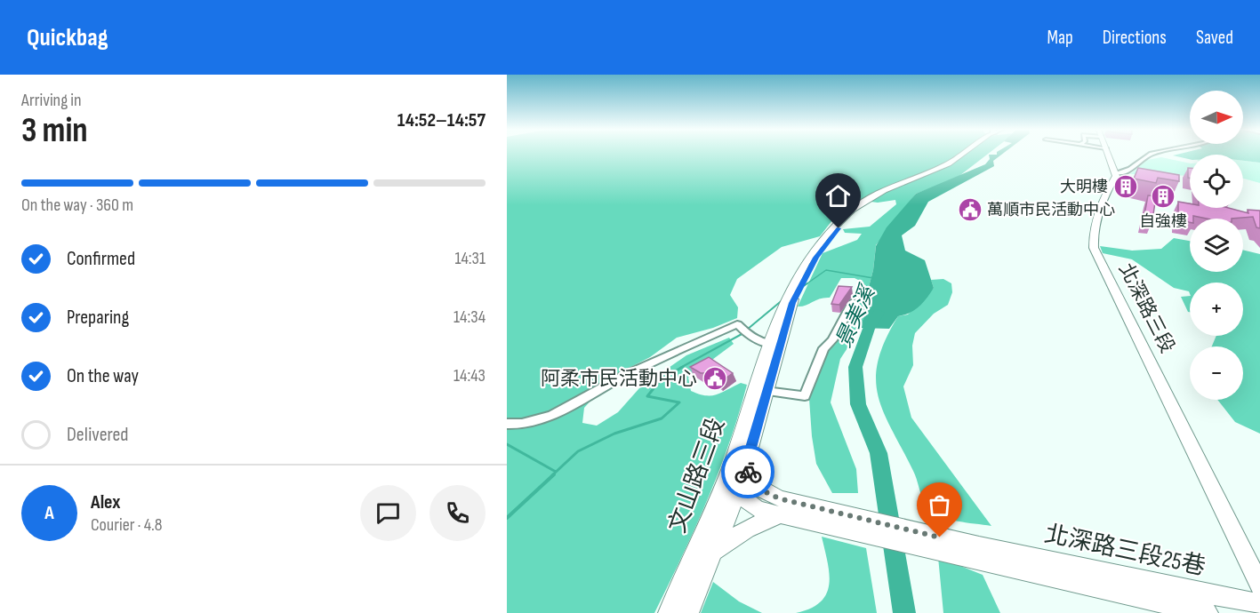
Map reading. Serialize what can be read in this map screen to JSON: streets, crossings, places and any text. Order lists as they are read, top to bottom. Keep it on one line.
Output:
{"streets":{"main road":["北深路三段","文山路三段","北深路三段25巷"]},"water":["景美溪"],"places":{"building":["大明樓","自強樓"],"public building":["萬順市民活動中心","阿柔市民活動中心"]},"north":"right","page":{"header":"Quickbag","nav":["Map","Directions","Saved"],"heading":["3 min","Arriving in","14:52–14:57"],"panel":["Alex","Courier · 4.8"],"map_buttons":["+","−"],"bar":"On the way · 360 m","list":[["Confirmed","14:31"],["Preparing","14:34"],["On the way","14:43"],"Delivered"],"round":"A"}}
